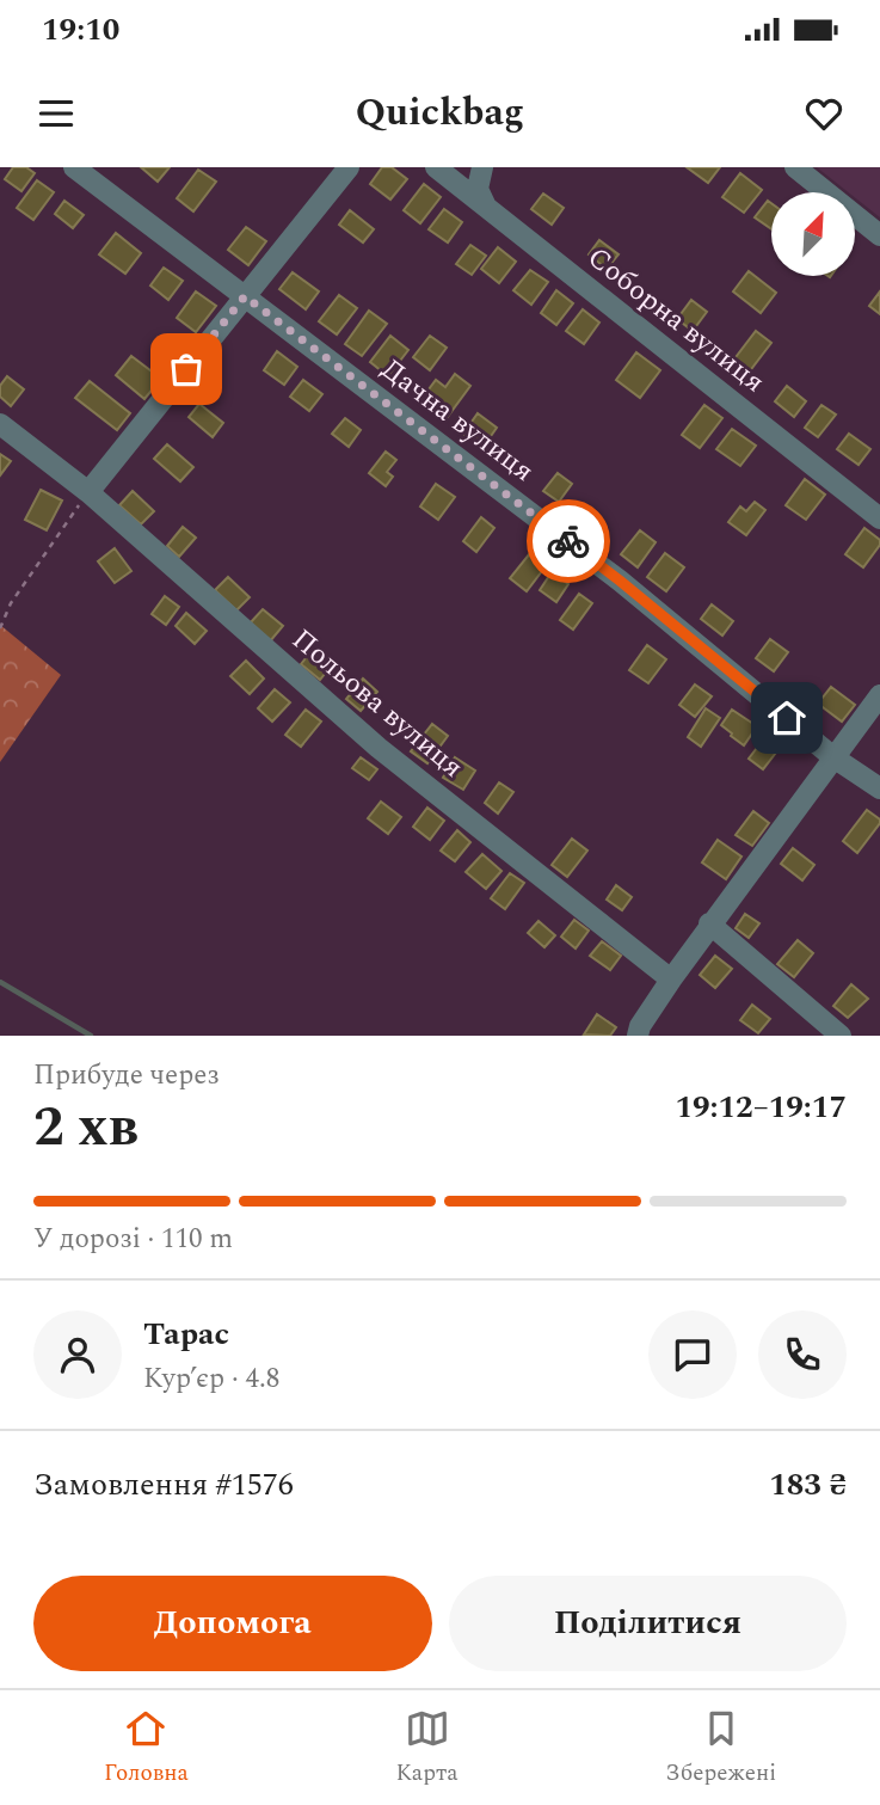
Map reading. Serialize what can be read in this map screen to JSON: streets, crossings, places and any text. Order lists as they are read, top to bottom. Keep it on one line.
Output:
{"streets":{"street":["Соборна вулиця","Дачна вулиця","Польова вулиця"]},"north":"top right","page":{"status":"19:10","header":"Quickbag","heading":["2 хв","Прибуде через","19:12–19:17"],"panel":["Тарас","Кур’єр · 4.8","Замовлення #1576","183 ₴"],"bar":"У дорозі · 110 m","buttons":["Допомога","Поділитися"],"tabs":["Головна","Карта","Збережені"]}}
